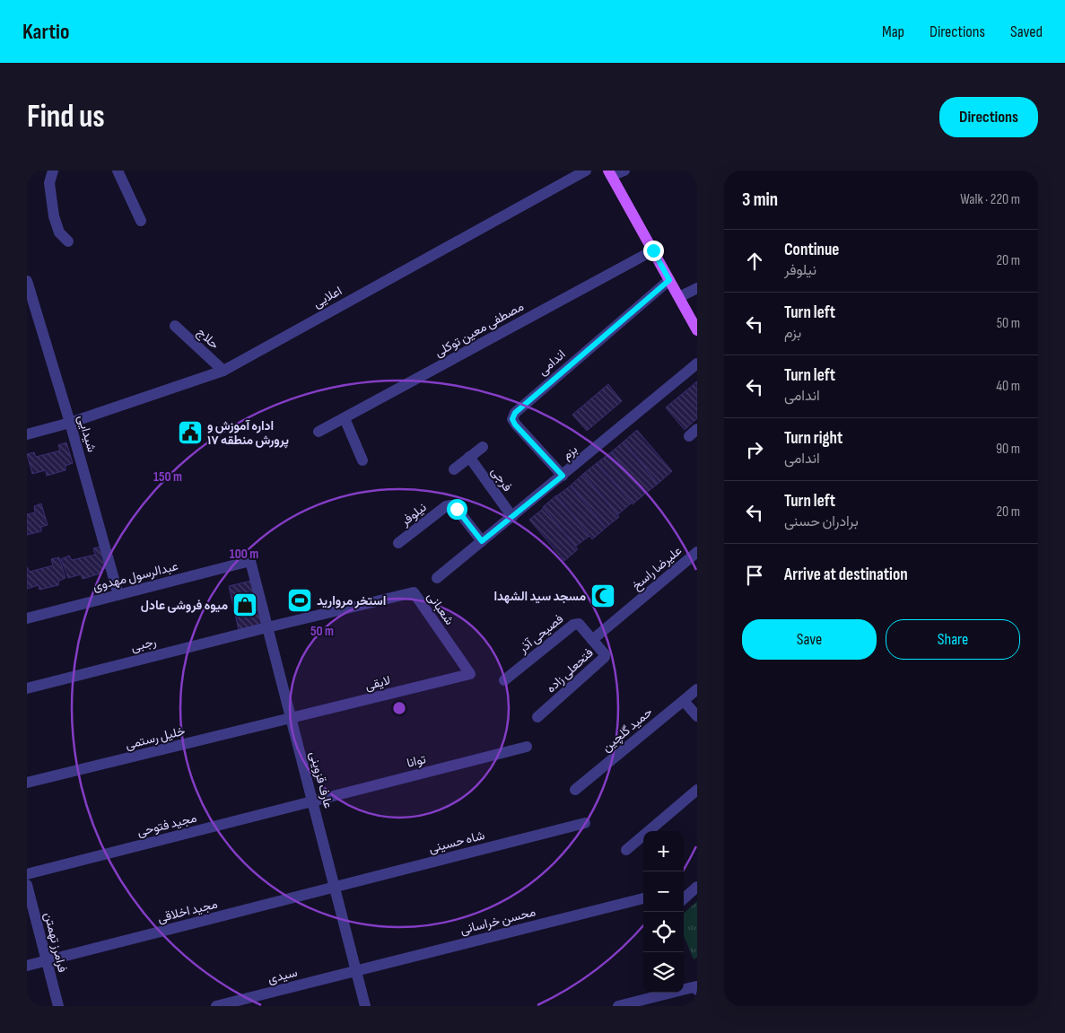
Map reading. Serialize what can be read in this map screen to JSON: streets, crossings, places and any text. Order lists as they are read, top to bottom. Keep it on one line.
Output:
{"streets":{"street":["اعلایی","مصطفی معین توکلی","حلاج","اندامی","شیدایی","بزم","فرجی","نیلوفر","علیرضا راسخ","عبدالرسول مهدوی","شعبانی","فصیحی آذر","رجبی","فتحعلی زاده","لایقی","حمید گلچین","خلیل رستمی","توانا","عارف قزوینی","مجید فتوحی","شاه حسینی","مجید اخلاقی","محسن خراسانی","فرامرز تهمتن","سیدی"]},"crossings":[["اعلایی","حلاج"],["اعلایی","شیدایی"],["اندامی","بزم"],["شیدایی","عبدالرسول مهدوی"],["بزم","فرجی"],["بزم","نیلوفر"],["علیرضا راسخ","فصیحی آذر"],["علیرضا راسخ","فتحعلی زاده"],["عبدالرسول مهدوی","عارف قزوینی"],["شعبانی","رجبی"],["شعبانی","لایقی"],["شعبانی","عارف قزوینی"],["فصیحی آذر","فتحعلی زاده"],["رجبی","عارف قزوینی"],["لایقی","خلیل رستمی"],["لایقی","عارف قزوینی"],["خلیل رستمی","عارف قزوینی"],["توانا","عارف قزوینی"],["توانا","مجید فتوحی"],["عارف قزوینی","مجید فتوحی"],["عارف قزوینی","شاه حسینی"],["عارف قزوینی","مجید اخلاقی"],["عارف قزوینی","محسن خراسانی"],["عارف قزوینی","سیدی"],["شاه حسینی","مجید اخلاقی"],["مجید اخلاقی","فرامرز تهمتن"],["محسن خراسانی","سیدی"]],"places":{"public building":["اداره آموزش و پرورش منطقه ۱۷"],"mosque":["مسجد سید الشهدا"],"sports":["استخر مروارید"],"shop":["میوه فروشی عادل"]},"page":{"header":"Kartio","nav":["Map","Directions","Saved"],"buttons":["Directions",["Save","Share"]],"title":"Find us","heading":["3 min","Walk · 220 m"],"list":[["Continue","نیلوفر","20 m"],["Turn left","بزم","50 m"],["Turn left","اندامی","40 m"],["Turn right","اندامی","90 m"],["Turn left","برادران حسنی","20 m"],"Arrive at destination"],"map_buttons":["+","−"]},"rings":["150 m","100 m","50 m"]}
